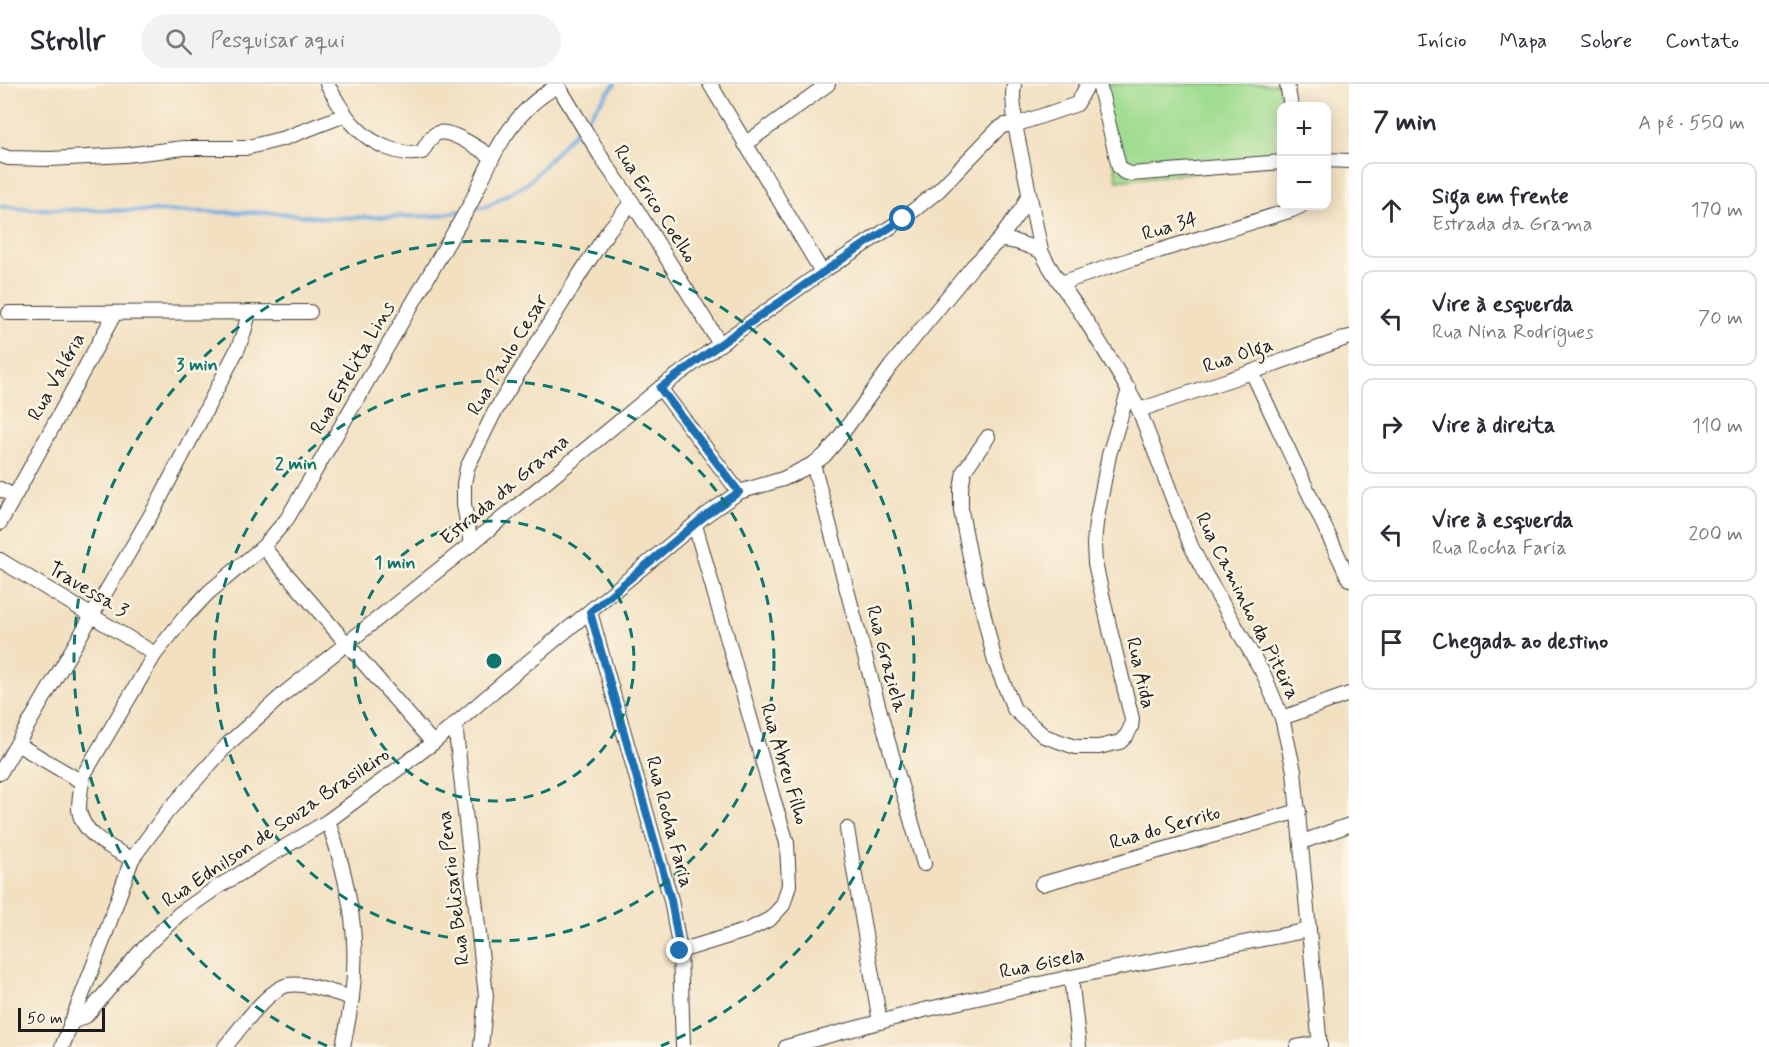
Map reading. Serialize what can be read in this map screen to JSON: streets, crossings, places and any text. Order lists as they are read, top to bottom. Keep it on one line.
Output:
{"streets":{"street":["Rua Erico Coelho","Rua 34","Rua Paulo Cesar","Rua Olga","Rua Estelita Lins","Rua Valéria","Estrada da Grama","Travessa 3","Rua Caminho da Piteira","Rua Graziela","Rua Aida","Rua Abreu Filho","Rua Rocha Faria","Rua Ednilson de Souza Brasileiro","Rua do Serrito","Rua Belisario Pena","Rua Gisela"]},"crossings":[["Rua Erico Coelho","Rua Paulo Cesar"],["Rua Erico Coelho","Rua Estelita Lins"],["Rua Erico Coelho","Estrada da Grama"],["Rua 34","Rua Caminho da Piteira"],["Rua Paulo Cesar","Estrada da Grama"],["Rua Olga","Rua Caminho da Piteira"],["Rua Estelita Lins","Estrada da Grama"],["Rua Estelita Lins","Travessa 3"],["Estrada da Grama","Rua Caminho da Piteira"],["Estrada da Grama","Rua Ednilson de Souza Brasileiro"],["Rua Caminho da Piteira","Rua Aida"],["Rua Caminho da Piteira","Rua do Serrito"],["Rua Caminho da Piteira","Rua Gisela"],["Rua Graziela","Rua Ednilson de Souza Brasileiro"],["Rua Abreu Filho","Rua Rocha Faria"],["Rua Abreu Filho","Rua Ednilson de Souza Brasileiro"],["Rua Rocha Faria","Rua Ednilson de Souza Brasileiro"],["Rua Ednilson de Souza Brasileiro","Rua Belisario Pena"]],"scale_bar":"50 m","page":{"header":"Strollr","search":"Pesquisar aqui","nav":["Início","Mapa","Sobre","Contato"],"heading":["7 min","A pé · 550 m"],"map_buttons":["+","−"],"list":[["Siga em frente","Estrada da Grama","170 m"],["Vire à esquerda","Rua Nina Rodrigues","70 m"],["Vire à direita","110 m"],["Vire à esquerda","Rua Rocha Faria","200 m"],"Chegada ao destino"],"scale":"50 m"},"rings":["3 min","2 min","1 min"]}
